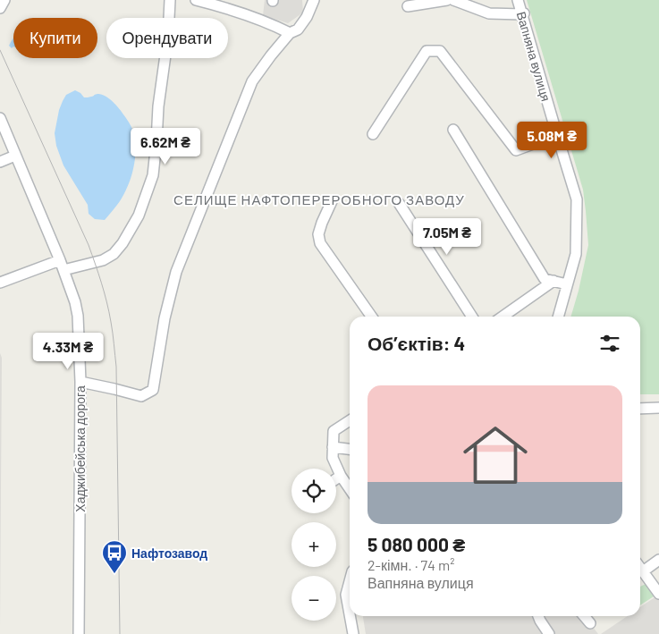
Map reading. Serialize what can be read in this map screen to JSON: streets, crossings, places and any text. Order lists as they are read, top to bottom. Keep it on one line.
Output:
{"streets":{"street":["Вапняна вулиця","Хаджибейська дорога"]},"districts":["СЕЛИЩЕ НАФТОПЕРЕРОБНОГО ЗАВОДУ"],"places":{"bus stop":["Нафтозавод"]},"page":{"chip":["Купити","Орендувати"],"price":["5.08M ₴","6.62M ₴","7.05M ₴","4.33M ₴"],"heading":"Об’єктів: 4","list":[{"name":"5 080 000 ₴","note":"2-кімн. · 74 m² · Вапняна вулиця"}],"map_buttons":["+","−"]}}
